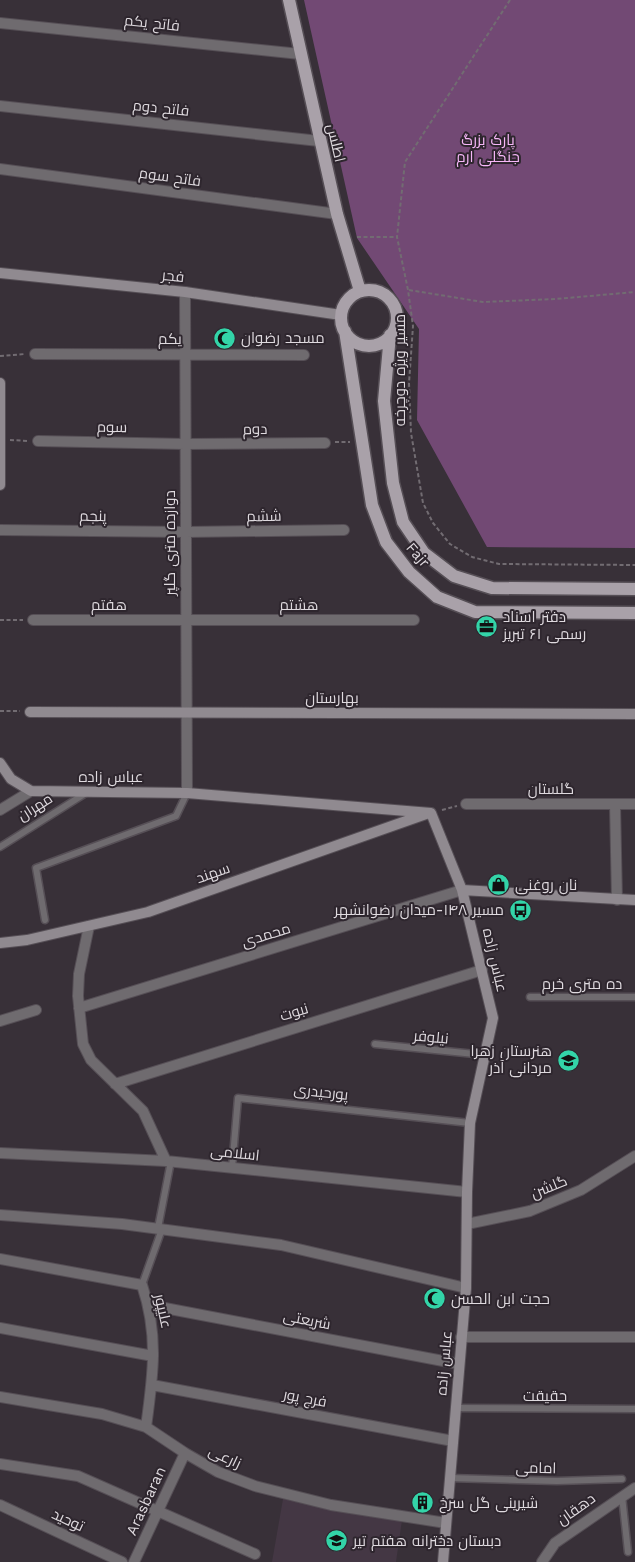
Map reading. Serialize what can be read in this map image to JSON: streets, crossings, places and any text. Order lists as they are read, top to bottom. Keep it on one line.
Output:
{"streets":{"main road":["اطلس","فجر","Fajr","بهارستان","عباس زاده","سهند"],"street":["فاتح یکم","فاتح دوم","فاتح سوم","یکم","سوم","دوم","پنجم","ششم","دوازده متری گلپر","هفتم","هشتم","گلستان","مهران","محمدی","نبوت","اسلامی","گلشن","علیپور","شریعتی","فرج پور","زارعی","Arasbaran","دهقان","توحید"],"lane":["ده متری خرم","نیلوفر","پورحیدری","حقیقت","امامی"],"path":["مسیر ویژه دوچرخه"]},"crossings":[["فاتح یکم","اطلس"],["فاتح دوم","اطلس"],["اطلس","فاتح سوم"],["اطلس","فجر"],["اطلس","Fajr"],["فجر","دوازده متری گلپر"],["فجر","Fajr"],["یکم","دوازده متری گلپر"],["سوم","دوم"],["سوم","دوازده متری گلپر"],["دوم","دوازده متری گلپر"],["پنجم","ششم"],["پنجم","دوازده متری گلپر"],["ششم","دوازده متری گلپر"],["دوازده متری گلپر","هفتم"],["دوازده متری گلپر","هشتم"],["دوازده متری گلپر","بهارستان"],["دوازده متری گلپر","عباس زاده"],["هفتم","هشتم"],["عباس زاده","مهران"],["عباس زاده","سهند"],["عباس زاده","محمدی"],["عباس زاده","نبوت"],["عباس زاده","نیلوفر"],["عباس زاده","پورحیدری"],["عباس زاده","اسلامی"],["عباس زاده","گلشن"],["عباس زاده","شریعتی"],["عباس زاده","حقیقت"],["عباس زاده","فرج پور"],["عباس زاده","زارعی"],["عباس زاده","امامی"],["پورحیدری","اسلامی"],["علیپور","شریعتی"],["علیپور","فرج پور"],["علیپور","زارعی"],["زارعی","Arasbaran"]],"parks":["پارک بزرگ جنگلی ارم"],"places":{"mosque":["مسجد رضوان","حجت ابن الحسن"],"office":["دفتر اسناد رسمی ۶۱ تبریز"],"shop":["نان روغنی"],"bus stop":["مسیر ۱۴۸-میدان رضوانشهر"],"school or university":["هنرستان زهرا مردانی آذر","دبستان دخترانه هفتم تیر"],"building":["شیرینی گل سرخ"]}}
